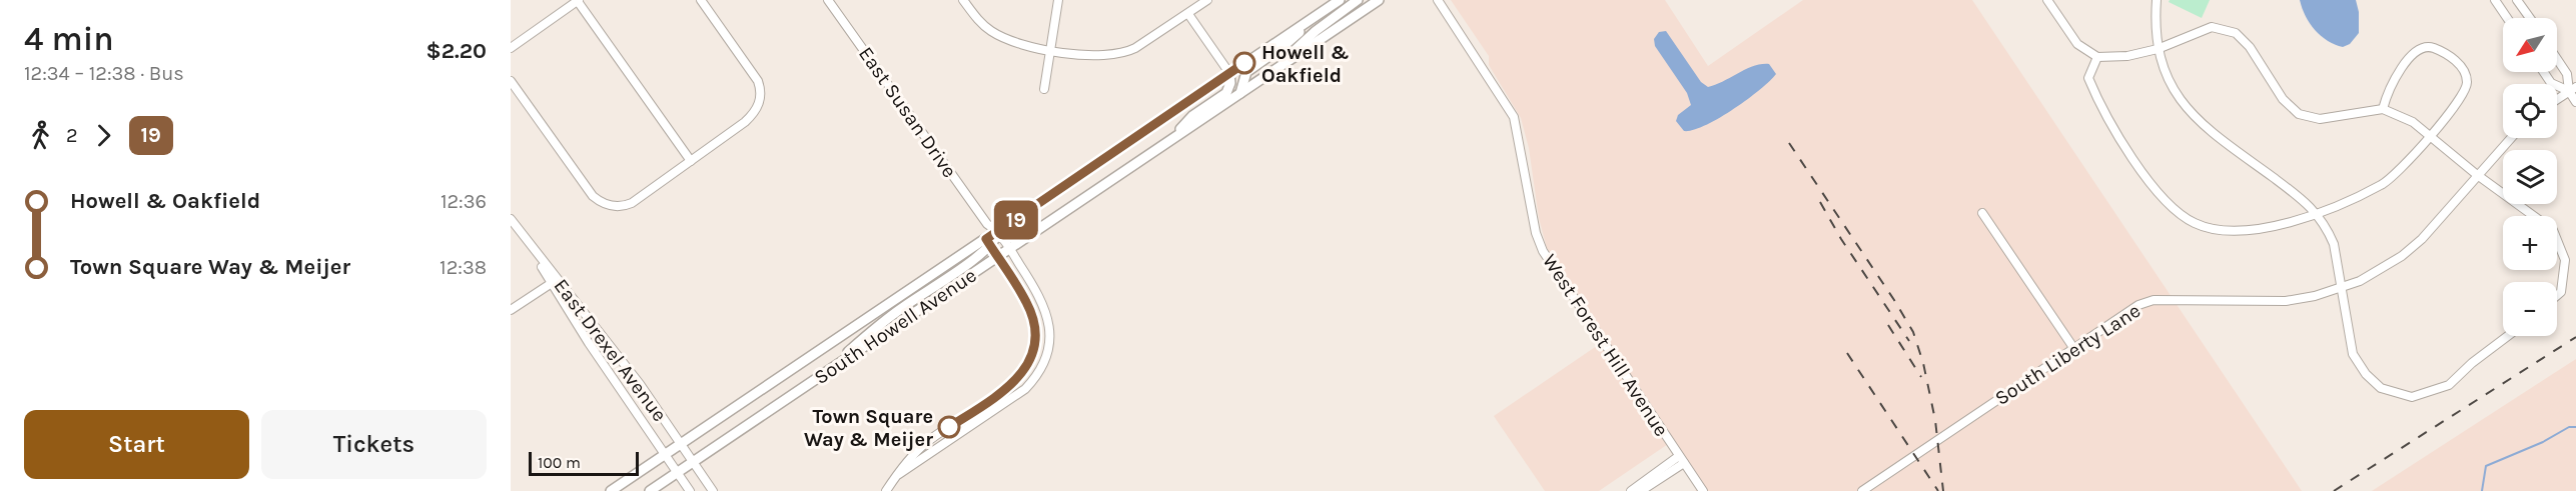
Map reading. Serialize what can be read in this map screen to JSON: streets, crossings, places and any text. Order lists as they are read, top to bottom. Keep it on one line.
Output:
{"streets":{"main road":["South Howell Avenue"],"street":["East Susan Drive","West Forest Hill Avenue","East Drexel Avenue","South Liberty Lane"]},"crossings":[["South Howell Avenue","East Drexel Avenue"]],"places":["Howell & Oakfield","Town Square Way & Meijer"],"lines":["bus line 19"],"scale_bar":"100 m","north":"bottom left","page":{"heading":["4 min","12:34 – 12:38 · Bus","$2.20"],"on_map":"19","map_buttons":["+","−"],"legs":["2","19"],"list":[{"name":"Howell & Oakfield","value":"12:36"},{"name":"Town Square Way & Meijer","value":"12:38"}],"buttons":["Start","Tickets"],"scale":"100 m"}}
